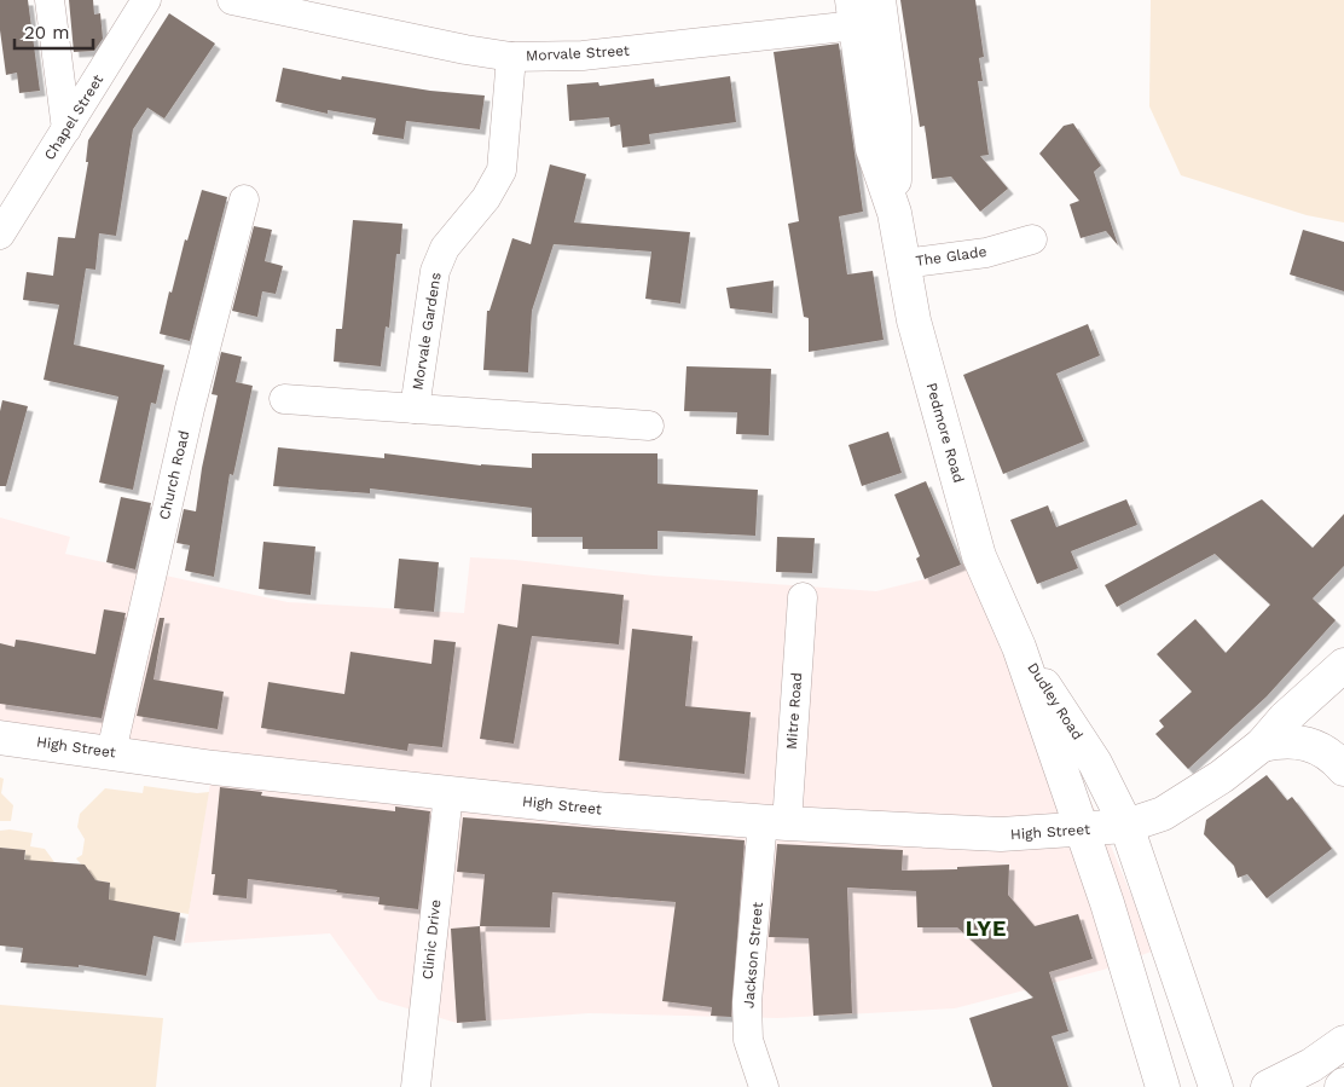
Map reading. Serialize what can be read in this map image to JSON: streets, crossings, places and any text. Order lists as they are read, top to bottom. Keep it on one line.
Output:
{"streets":{"highway":["Pedmore Road","Dudley Road","High Street"],"street":["Morvale Street","Chapel Street","The Glade","Morvale Gardens","Church Road","Mitre Road","Clinic Drive","Jackson Street"]},"crossings":[["Morvale Street","Morvale Gardens"],["Morvale Street","Pedmore Road"],["The Glade","Pedmore Road"],["Pedmore Road","Dudley Road"],["Church Road","High Street"],["Dudley Road","High Street"],["Mitre Road","High Street"],["Mitre Road","Jackson Street"],["High Street","Clinic Drive"],["High Street","Jackson Street"]],"districts":["LYE"],"scale_bar":"20 m"}
